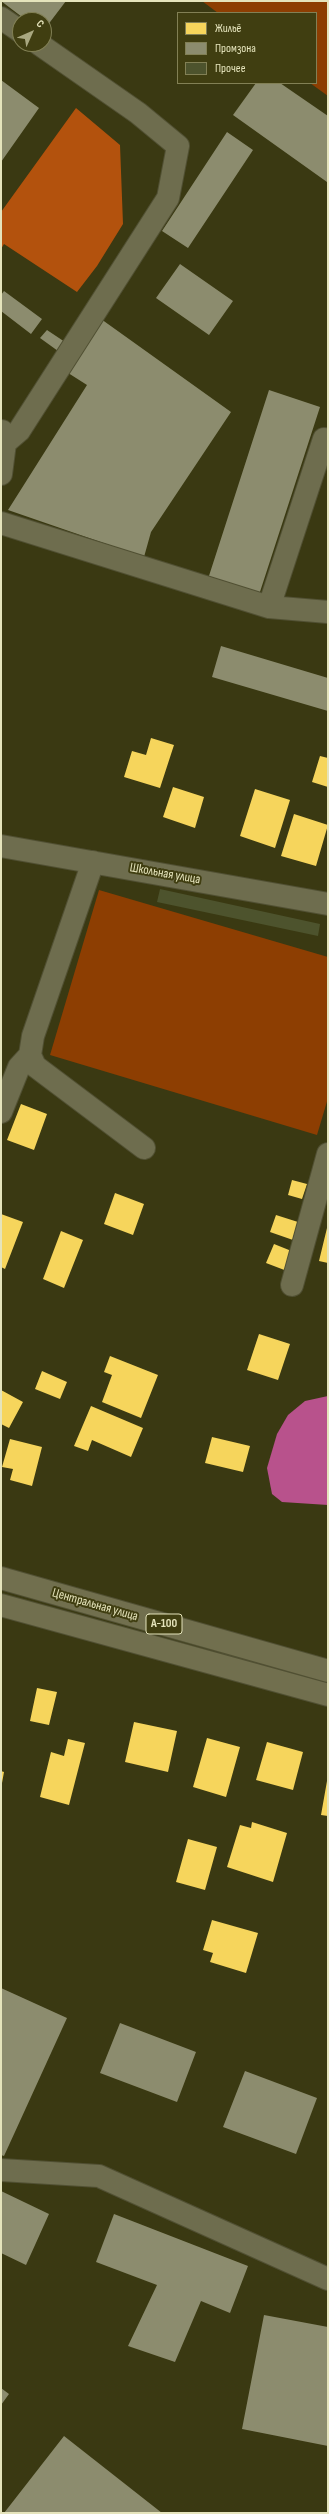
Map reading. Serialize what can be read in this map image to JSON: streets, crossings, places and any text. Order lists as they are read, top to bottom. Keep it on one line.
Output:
{"streets":{"main road":["Центральная улица","А-100"],"street":["Школьная улица"]},"legend":["Жильё","Промзона","Прочее"],"north":"top right"}
